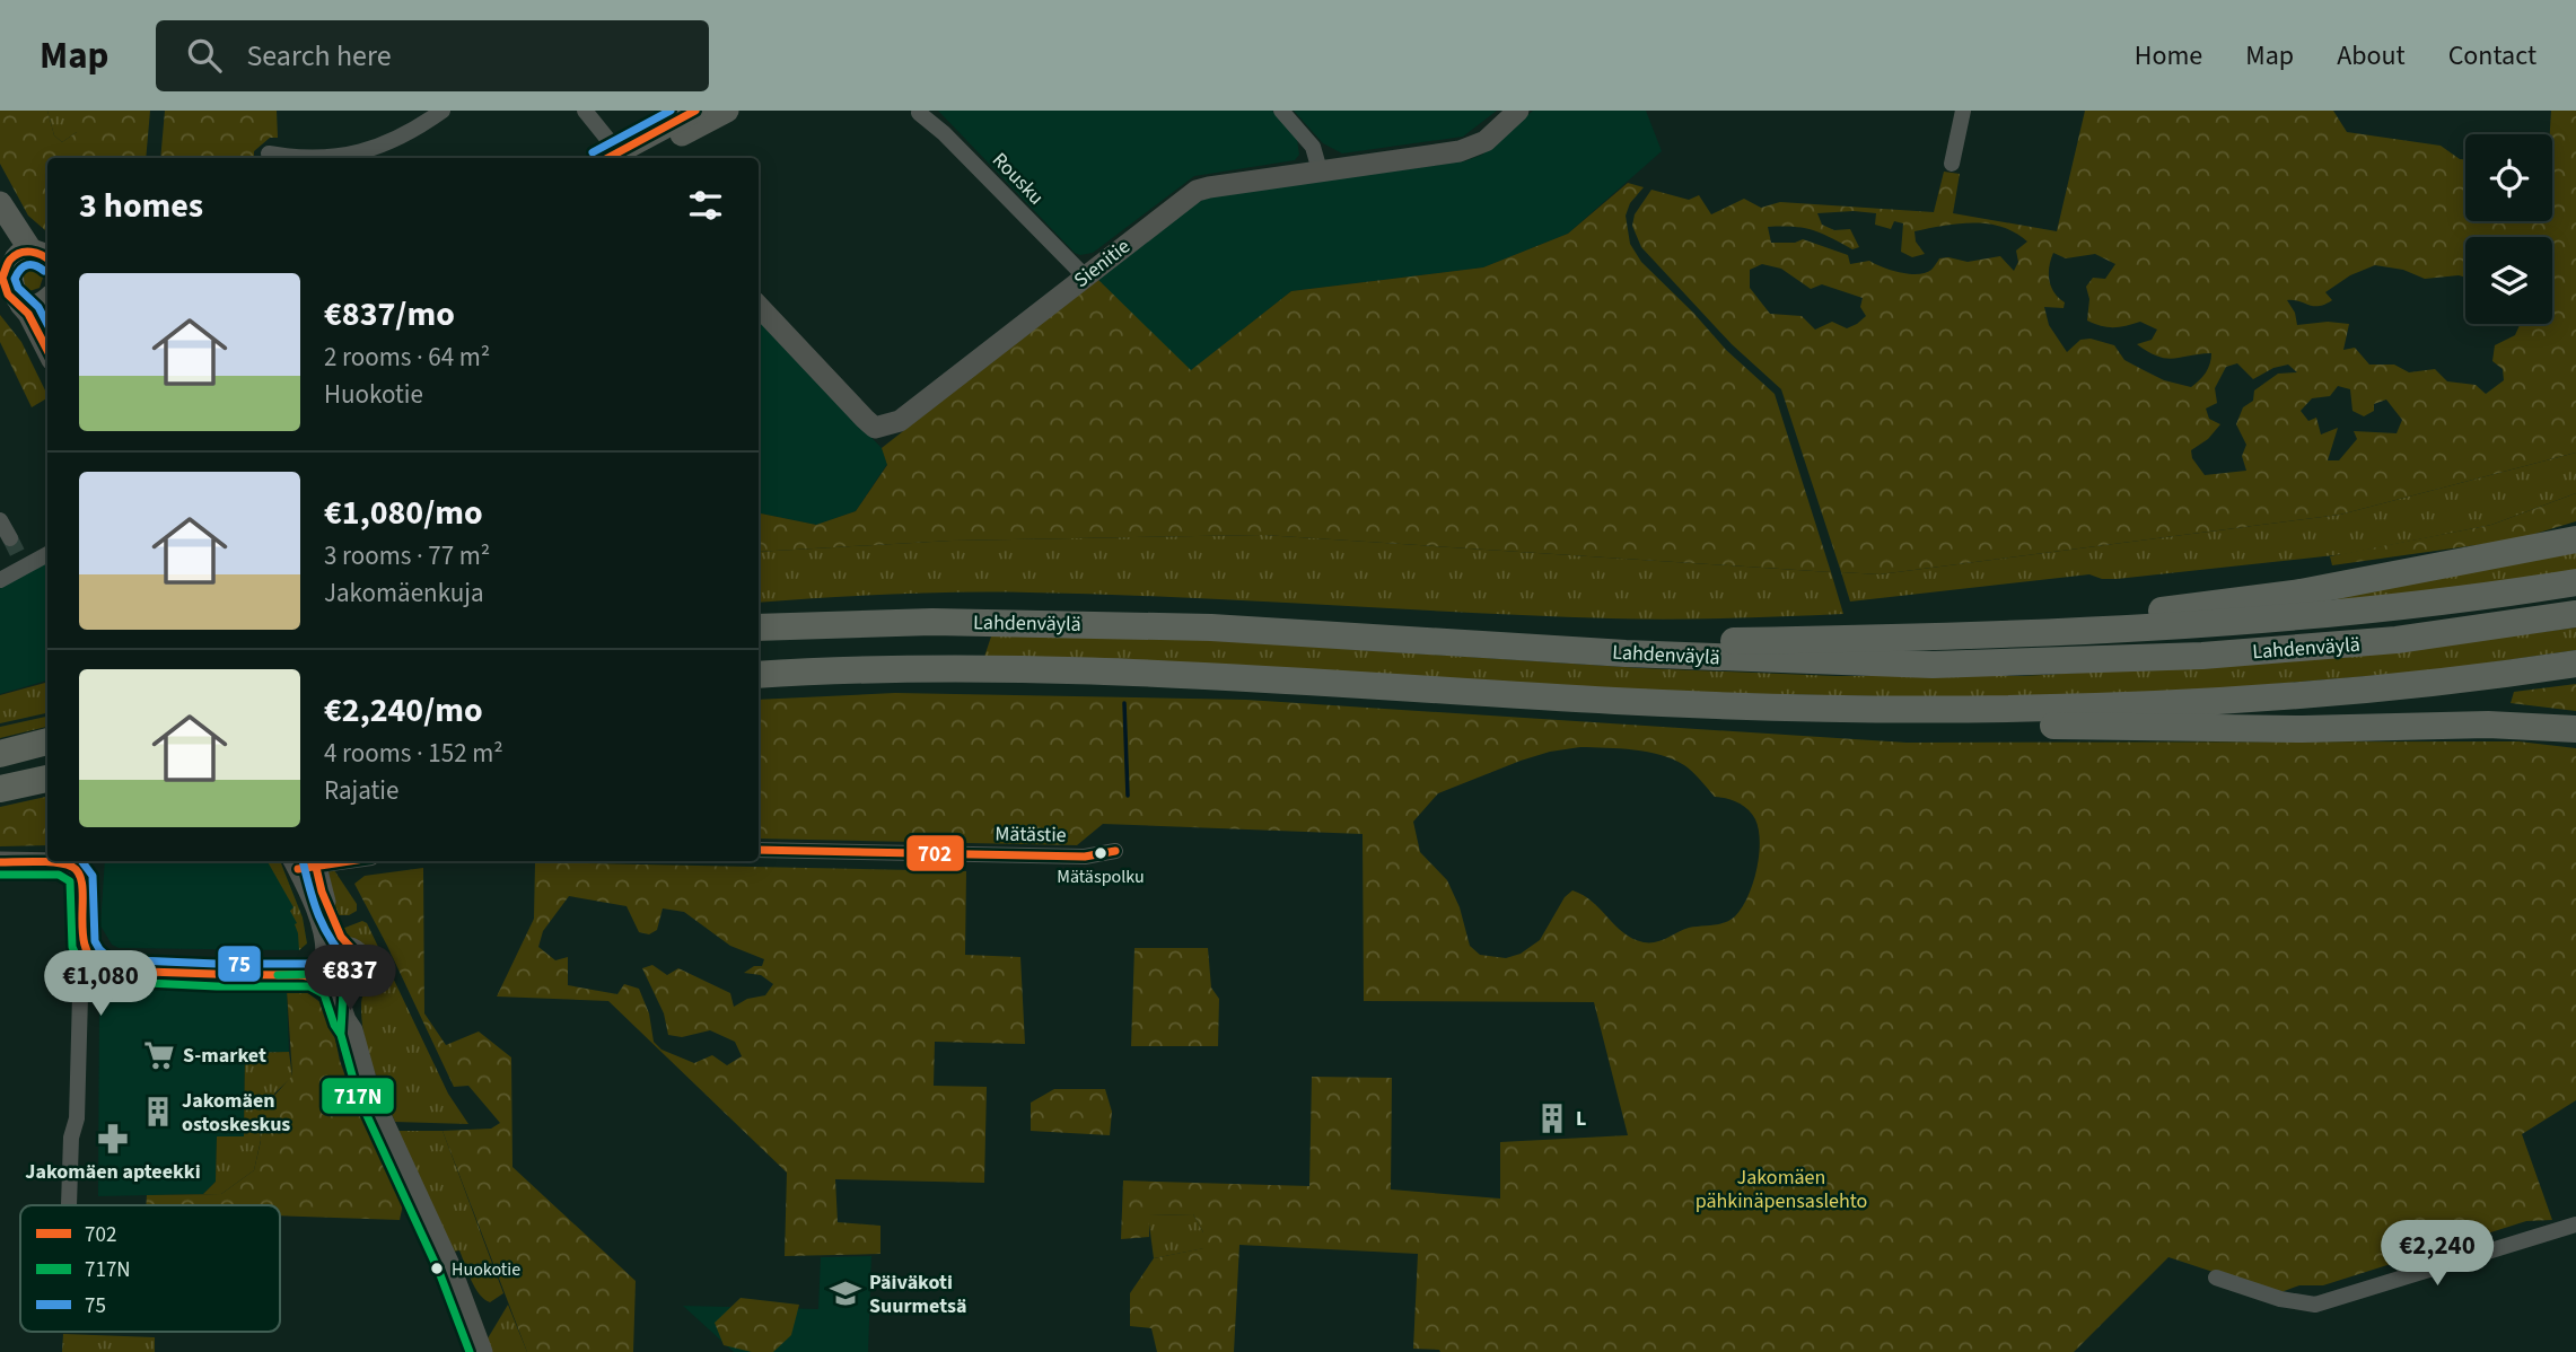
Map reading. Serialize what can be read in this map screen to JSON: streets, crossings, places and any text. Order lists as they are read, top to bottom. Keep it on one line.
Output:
{"streets":{"highway":["Lahdenväylä"],"street":["Rousku","Sienitie","Mätästie"]},"crossings":[["Rousku","Sienitie"]],"parks":["Jakomäen pähkinäpensaslehto"],"places":{"other":["Mätäspolku","Huokotie"],"supermarket":["S-market"],"building":["Jakomäen ostoskeskus","L"],"pharmacy":["Jakomäen apteekki"],"school or university":["Päiväkoti Suurmetsä"]},"lines":["transit line 702","transit line 75","transit line 717N"],"legend":["702","717N","75"],"page":{"header":"Map","search":"Search here","nav":["Home","Map","About","Contact"],"heading":"3 homes","list":[{"name":"€837/mo","note":"2 rooms · 64 m² · Huokotie"},{"name":"€1,080/mo","note":"3 rooms · 77 m² · Jakomäenkuja"},{"name":"€2,240/mo","note":"4 rooms · 152 m² · Rajatie"}],"price":["€837","€1,080","€2,240"]}}
